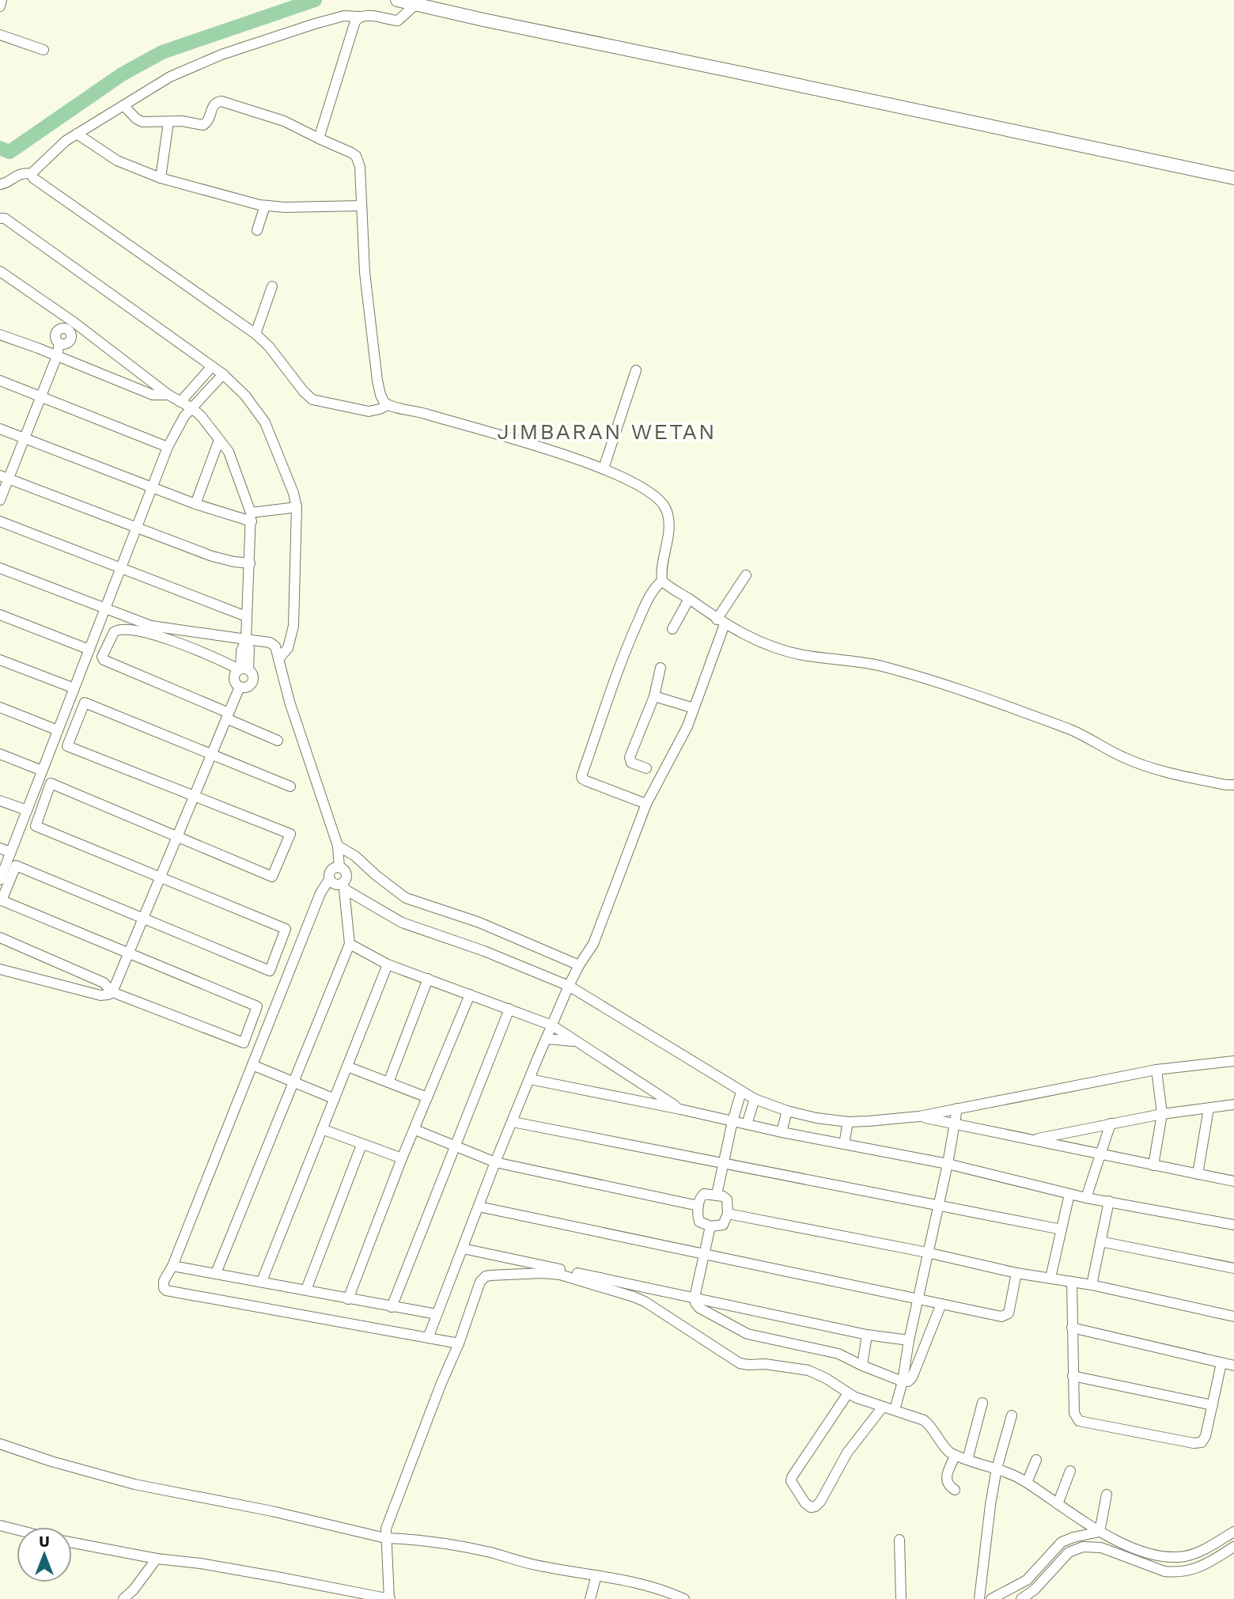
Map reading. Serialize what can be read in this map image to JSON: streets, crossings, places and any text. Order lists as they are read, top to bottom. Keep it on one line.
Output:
{"districts":["JIMBARAN WETAN"],"north":"top"}
